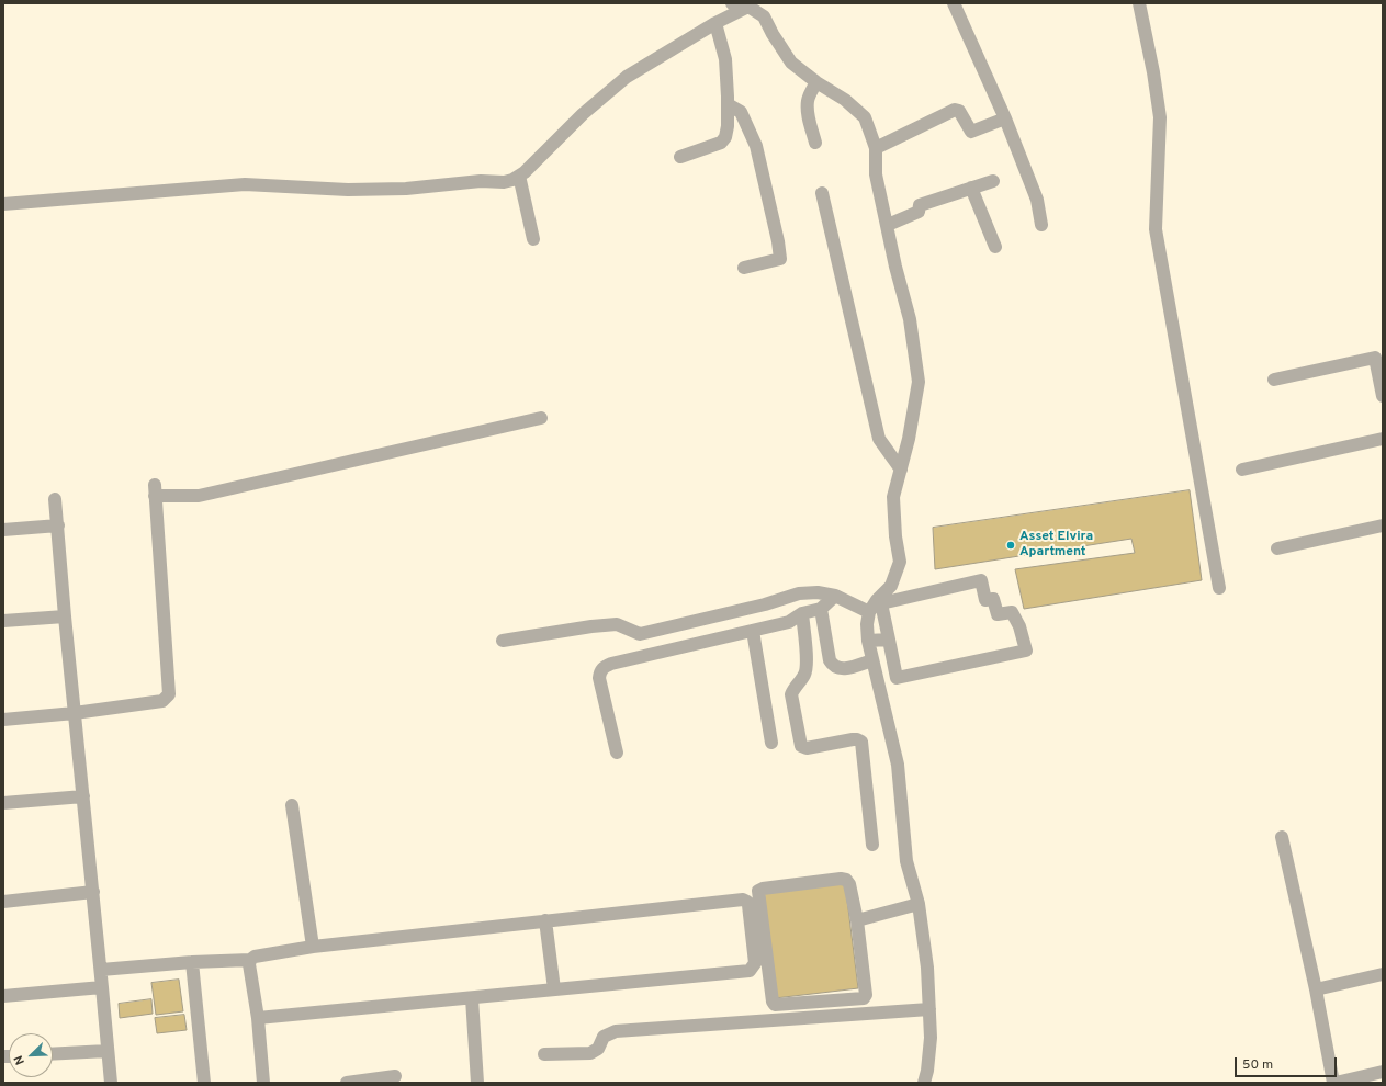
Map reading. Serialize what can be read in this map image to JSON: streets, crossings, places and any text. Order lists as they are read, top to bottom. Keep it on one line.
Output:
{"places":["Asset Elvira Apartment"],"scale_bar":"50 m","north":"bottom left"}
